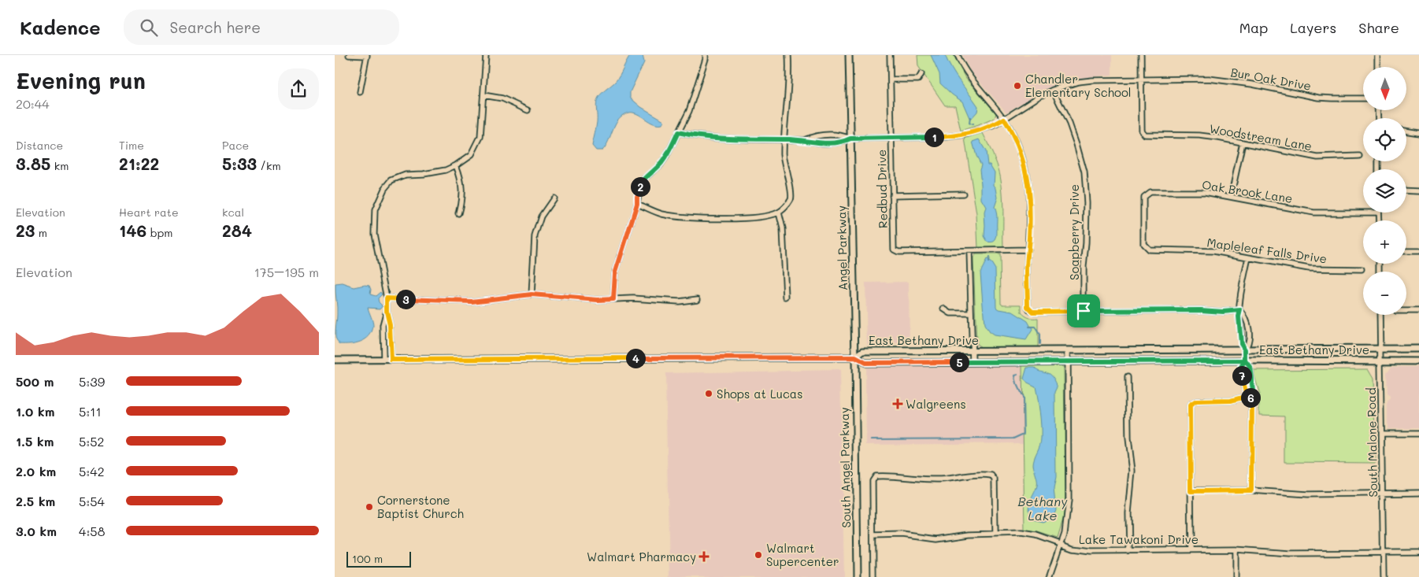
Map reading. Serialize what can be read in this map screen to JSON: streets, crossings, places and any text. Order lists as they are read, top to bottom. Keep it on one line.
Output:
{"streets":{"main road":["Angel Parkway","East Bethany Drive","South Angel Parkway"],"street":["Bur Oak Drive","Woodstream Lane","Redbud Drive","Oak Brook Lane","Soapberry Drive","Mapleleaf Falls Drive","South Malone Road","Lake Tawakoni Drive"]},"crossings":[["Bur Oak Drive","Woodstream Lane"],["Bur Oak Drive","Redbud Drive"],["Bur Oak Drive","Soapberry Drive"],["Bur Oak Drive","Angel Parkway"],["Oak Brook Lane","Mapleleaf Falls Drive"],["Angel Parkway","East Bethany Drive"],["Angel Parkway","South Angel Parkway"],["East Bethany Drive","South Malone Road"],["East Bethany Drive","South Angel Parkway"],["South Malone Road","Lake Tawakoni Drive"]],"water":["Bethany Lake"],"places":{"other":["Chandler Elementary School","Shops at Lucas","Cornerstone Baptist Church","Walmart Supercenter"],"health":["Walgreens","Walmart Pharmacy"]},"scale_bar":"100 m","north":"bottom","page":{"header":"Kadence","search":"Search here","nav":["Map","Layers","Share"],"heading":["Evening run","20:44"],"map_buttons":["+","−"],"stats":[["Distance","3.85 km"],["Time","21:22"],["Pace","5:33 /km"],["Elevation","23 m"],["Heart rate","146 bpm"],["kcal","284"]],"pins":["1","2","3","4","5","7","6"],"chart":["Elevation","175–195 m"],"list":[{"name":"500 m","note":"5:39"},{"name":"1.0 km","note":"5:11"},{"name":"1.5 km","note":"5:52"},{"name":"2.0 km","note":"5:42"},{"name":"2.5 km","note":"5:54"},{"name":"3.0 km","note":"4:58"}],"scale":"100 m"}}
